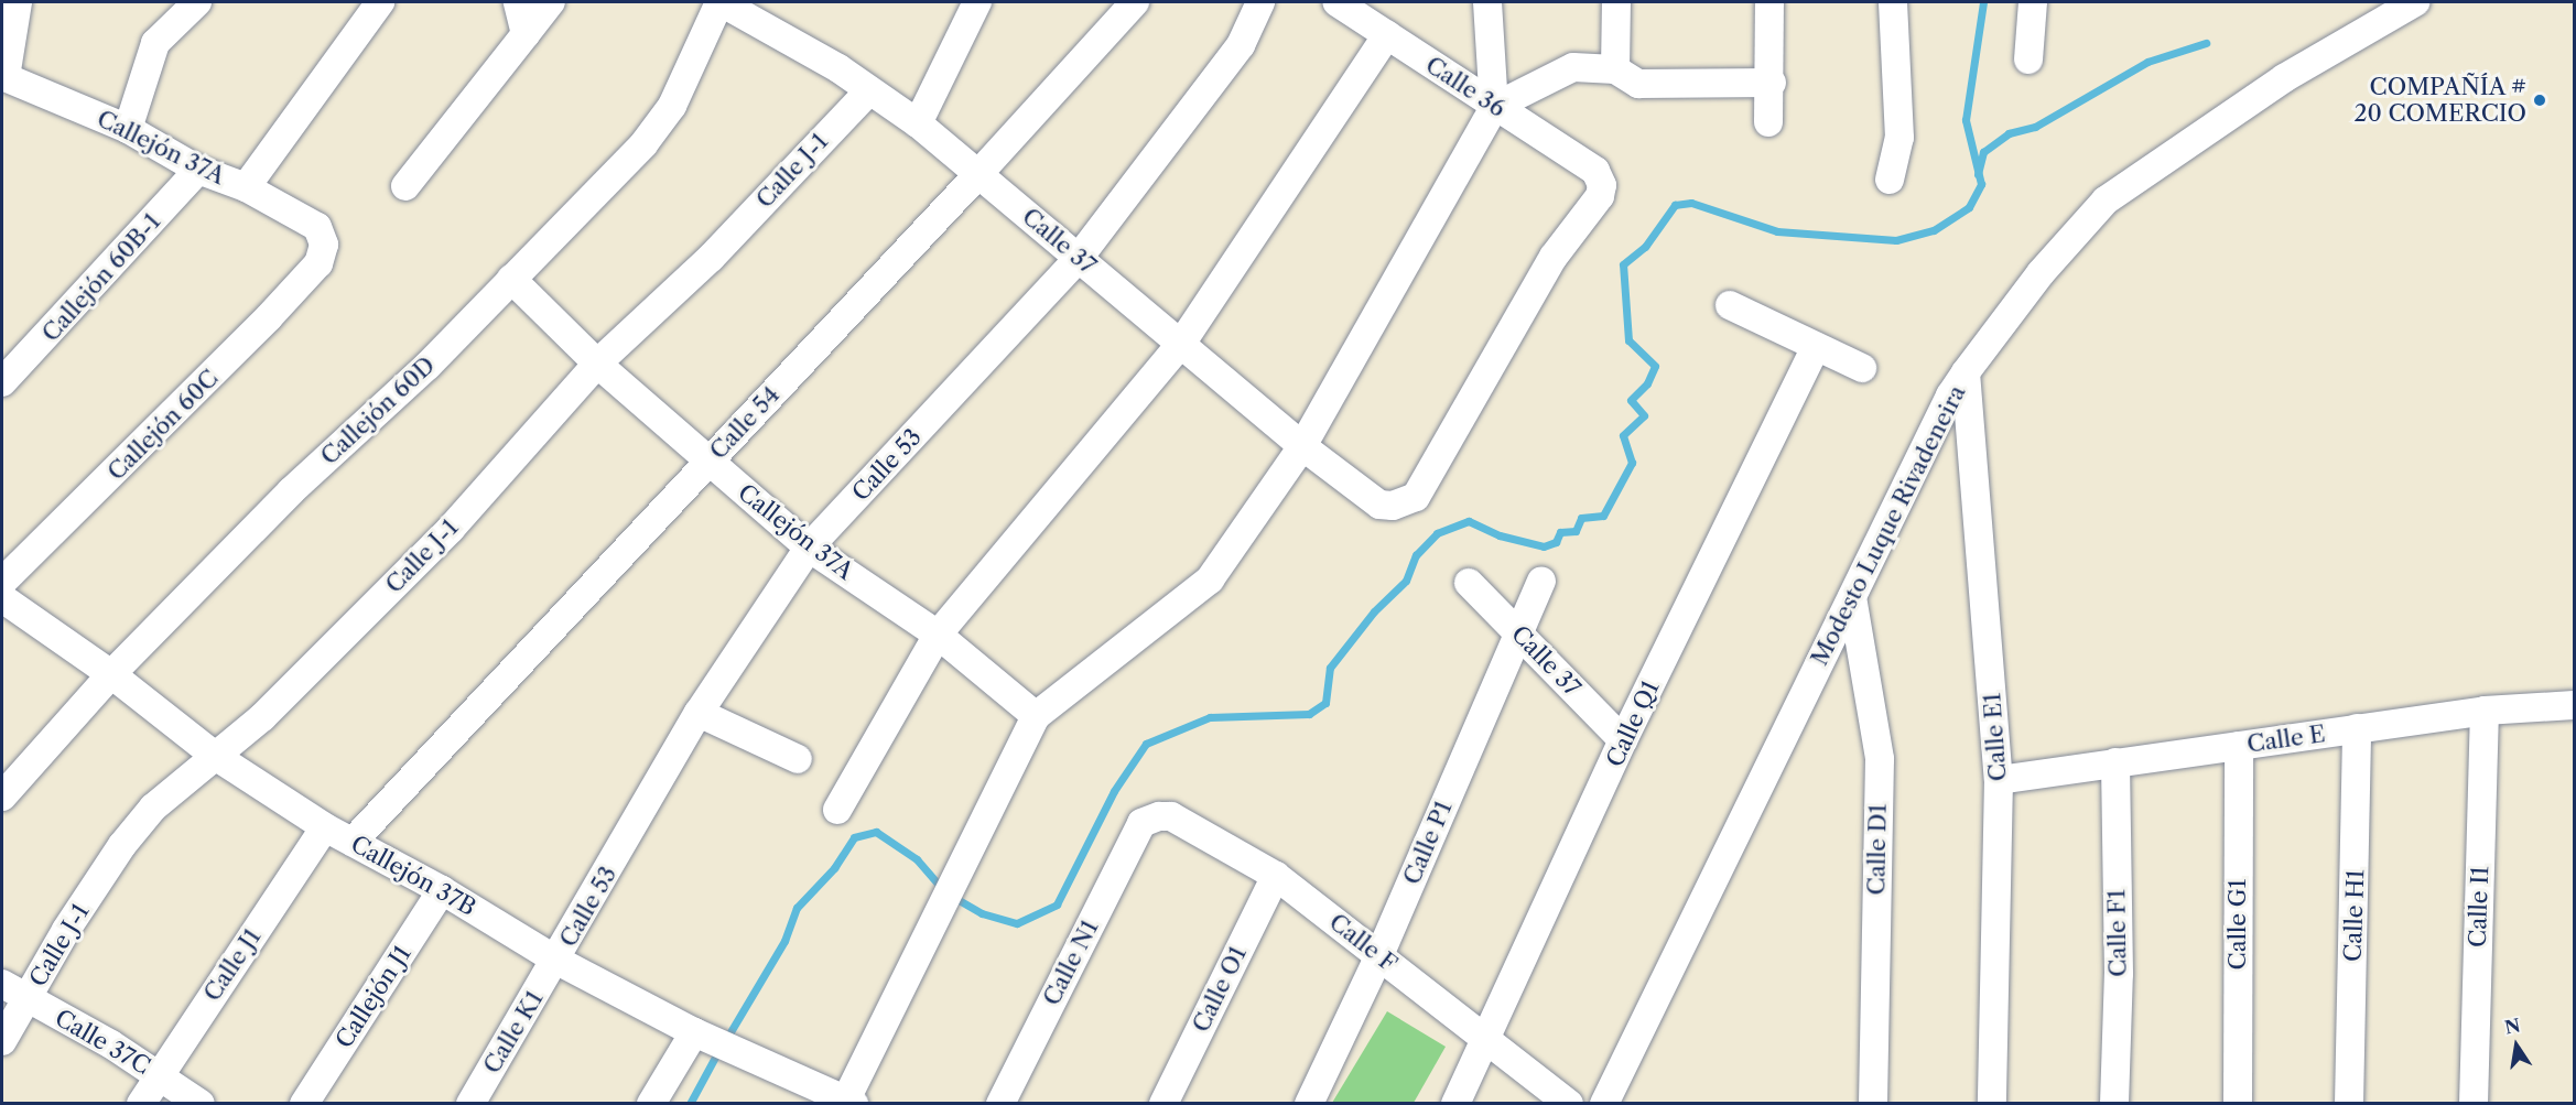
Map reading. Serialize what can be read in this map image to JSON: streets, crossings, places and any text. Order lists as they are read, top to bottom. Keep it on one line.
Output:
{"streets":{"street":["Calle 36","Callejón 37A","Calle J-1","Calle 37","Callejón 60B-1","Callejón 60D","Calle 54","Callejón 60C","Calle 53","Modesto Luque Rivadeneira","Calle Q1","Calle E1","Calle E","Calle P1","Calle D1","Callejón 37B","Calle I1","Calle H1","Calle G1","Calle F1","Calle F","Calle N1","Calle J1","Calle O1","Callejón J1","Calle K1","Calle 37C"]},"crossings":[["Calle 36","Calle 37"],["Callejón 37A","Calle J-1"],["Callejón 37A","Callejón 60B-1"],["Callejón 37A","Callejón 60D"],["Callejón 37A","Calle 54"],["Callejón 37A","Callejón 60C"],["Callejón 37A","Calle 53"],["Calle J-1","Calle 37"],["Calle J-1","Callejón 37B"],["Calle J-1","Calle 37C"],["Calle 37","Callejón 60D"],["Calle 37","Calle 54"],["Calle 37","Calle 53"],["Calle 37","Calle Q1"],["Calle 37","Calle P1"],["Callejón 60D","Callejón 37B"],["Calle 54","Callejón 37B"],["Calle 53","Callejón 37B"],["Calle 53","Calle K1"],["Modesto Luque Rivadeneira","Calle E1"],["Modesto Luque Rivadeneira","Calle D1"],["Calle Q1","Calle F"],["Calle E1","Calle E"],["Calle E","Calle I1"],["Calle E","Calle H1"],["Calle E","Calle G1"],["Calle E","Calle F1"],["Calle P1","Calle F"],["Callejón 37B","Calle J1"],["Callejón 37B","Callejón J1"],["Callejón 37B","Calle K1"],["Calle F","Calle N1"],["Calle F","Calle O1"],["Calle J1","Calle 37C"]],"places":["COMPAÑÍA # 20 COMERCIO"],"north":"top"}
